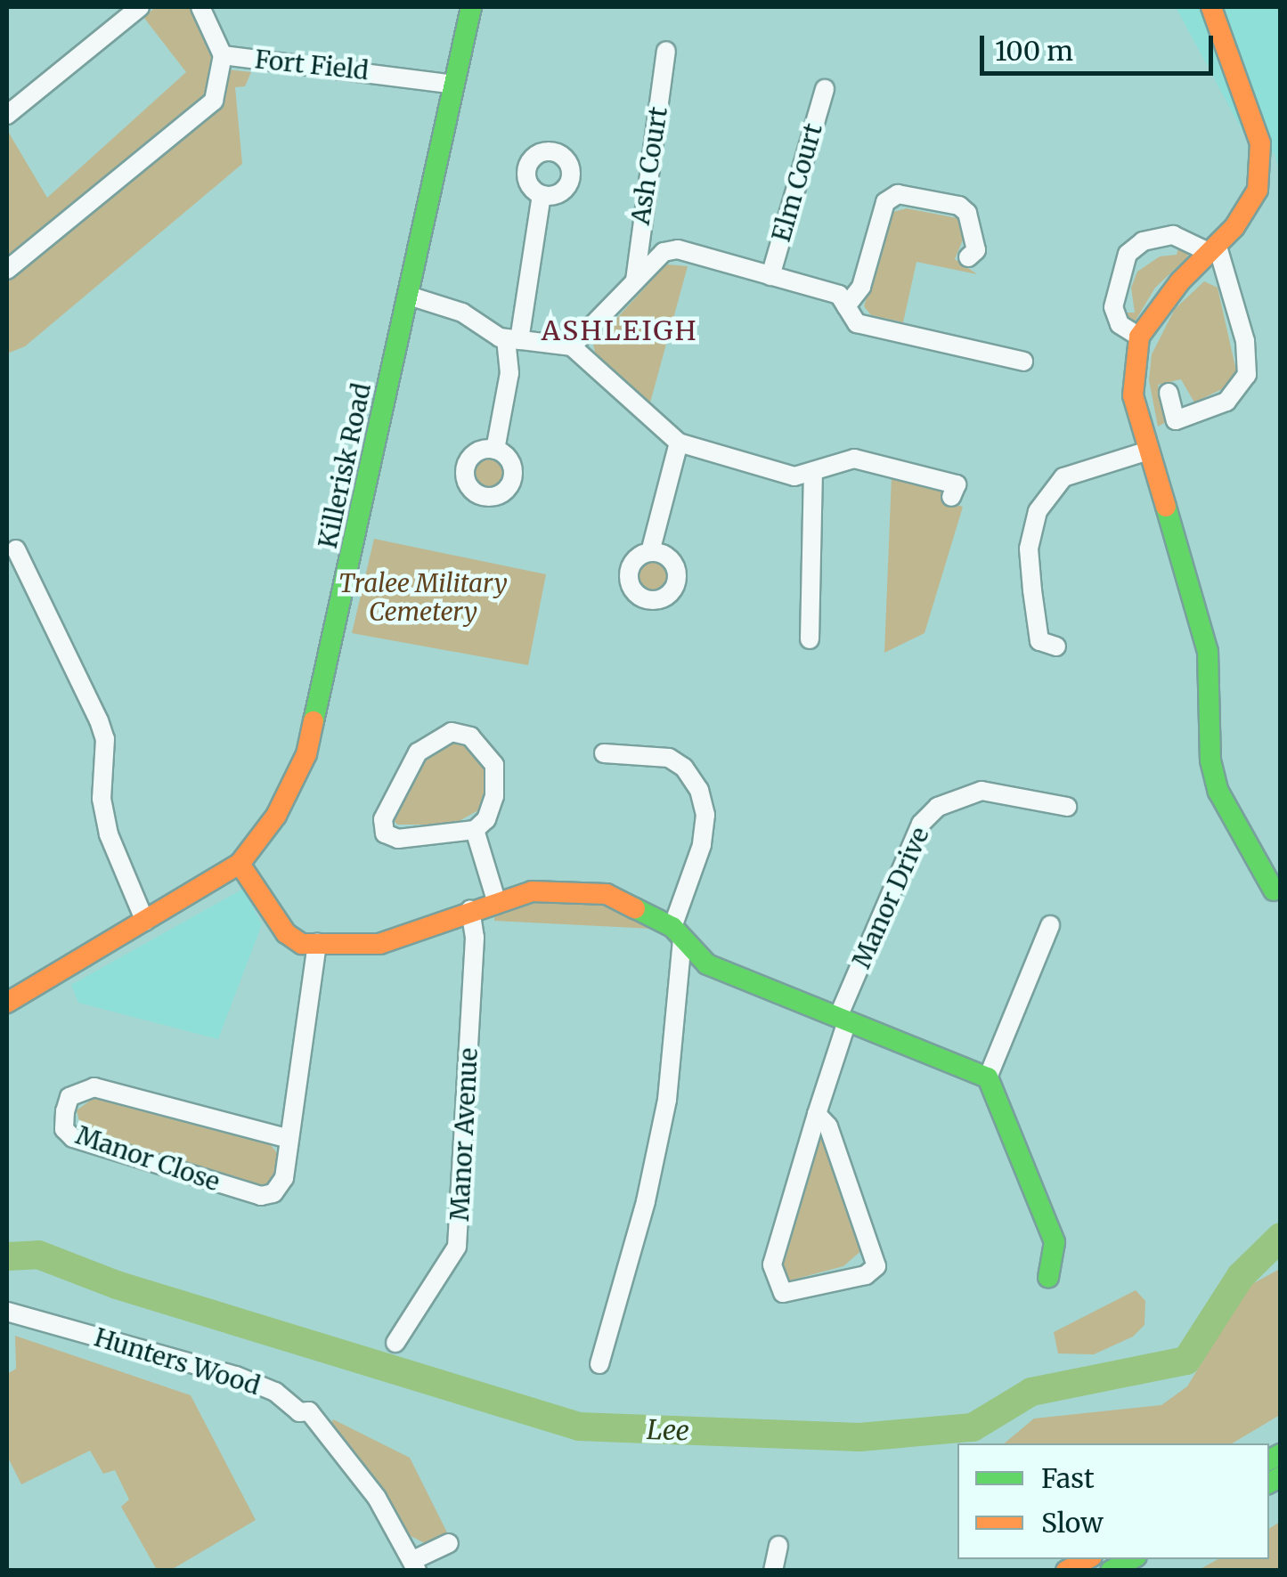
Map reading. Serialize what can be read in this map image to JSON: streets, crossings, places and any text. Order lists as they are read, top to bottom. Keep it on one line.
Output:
{"streets":{"street":["Fort Field","Ash Court","Elm Court","Killerisk Road","Manor Drive","Manor Avenue","Manor Close","Hunters Wood"]},"crossings":[["Fort Field","Killerisk Road"]],"districts":["ASHLEIGH"],"water":["Lee"],"parks":["Tralee Military Cemetery"],"legend":["Fast","Slow"],"scale_bar":"100 m"}
